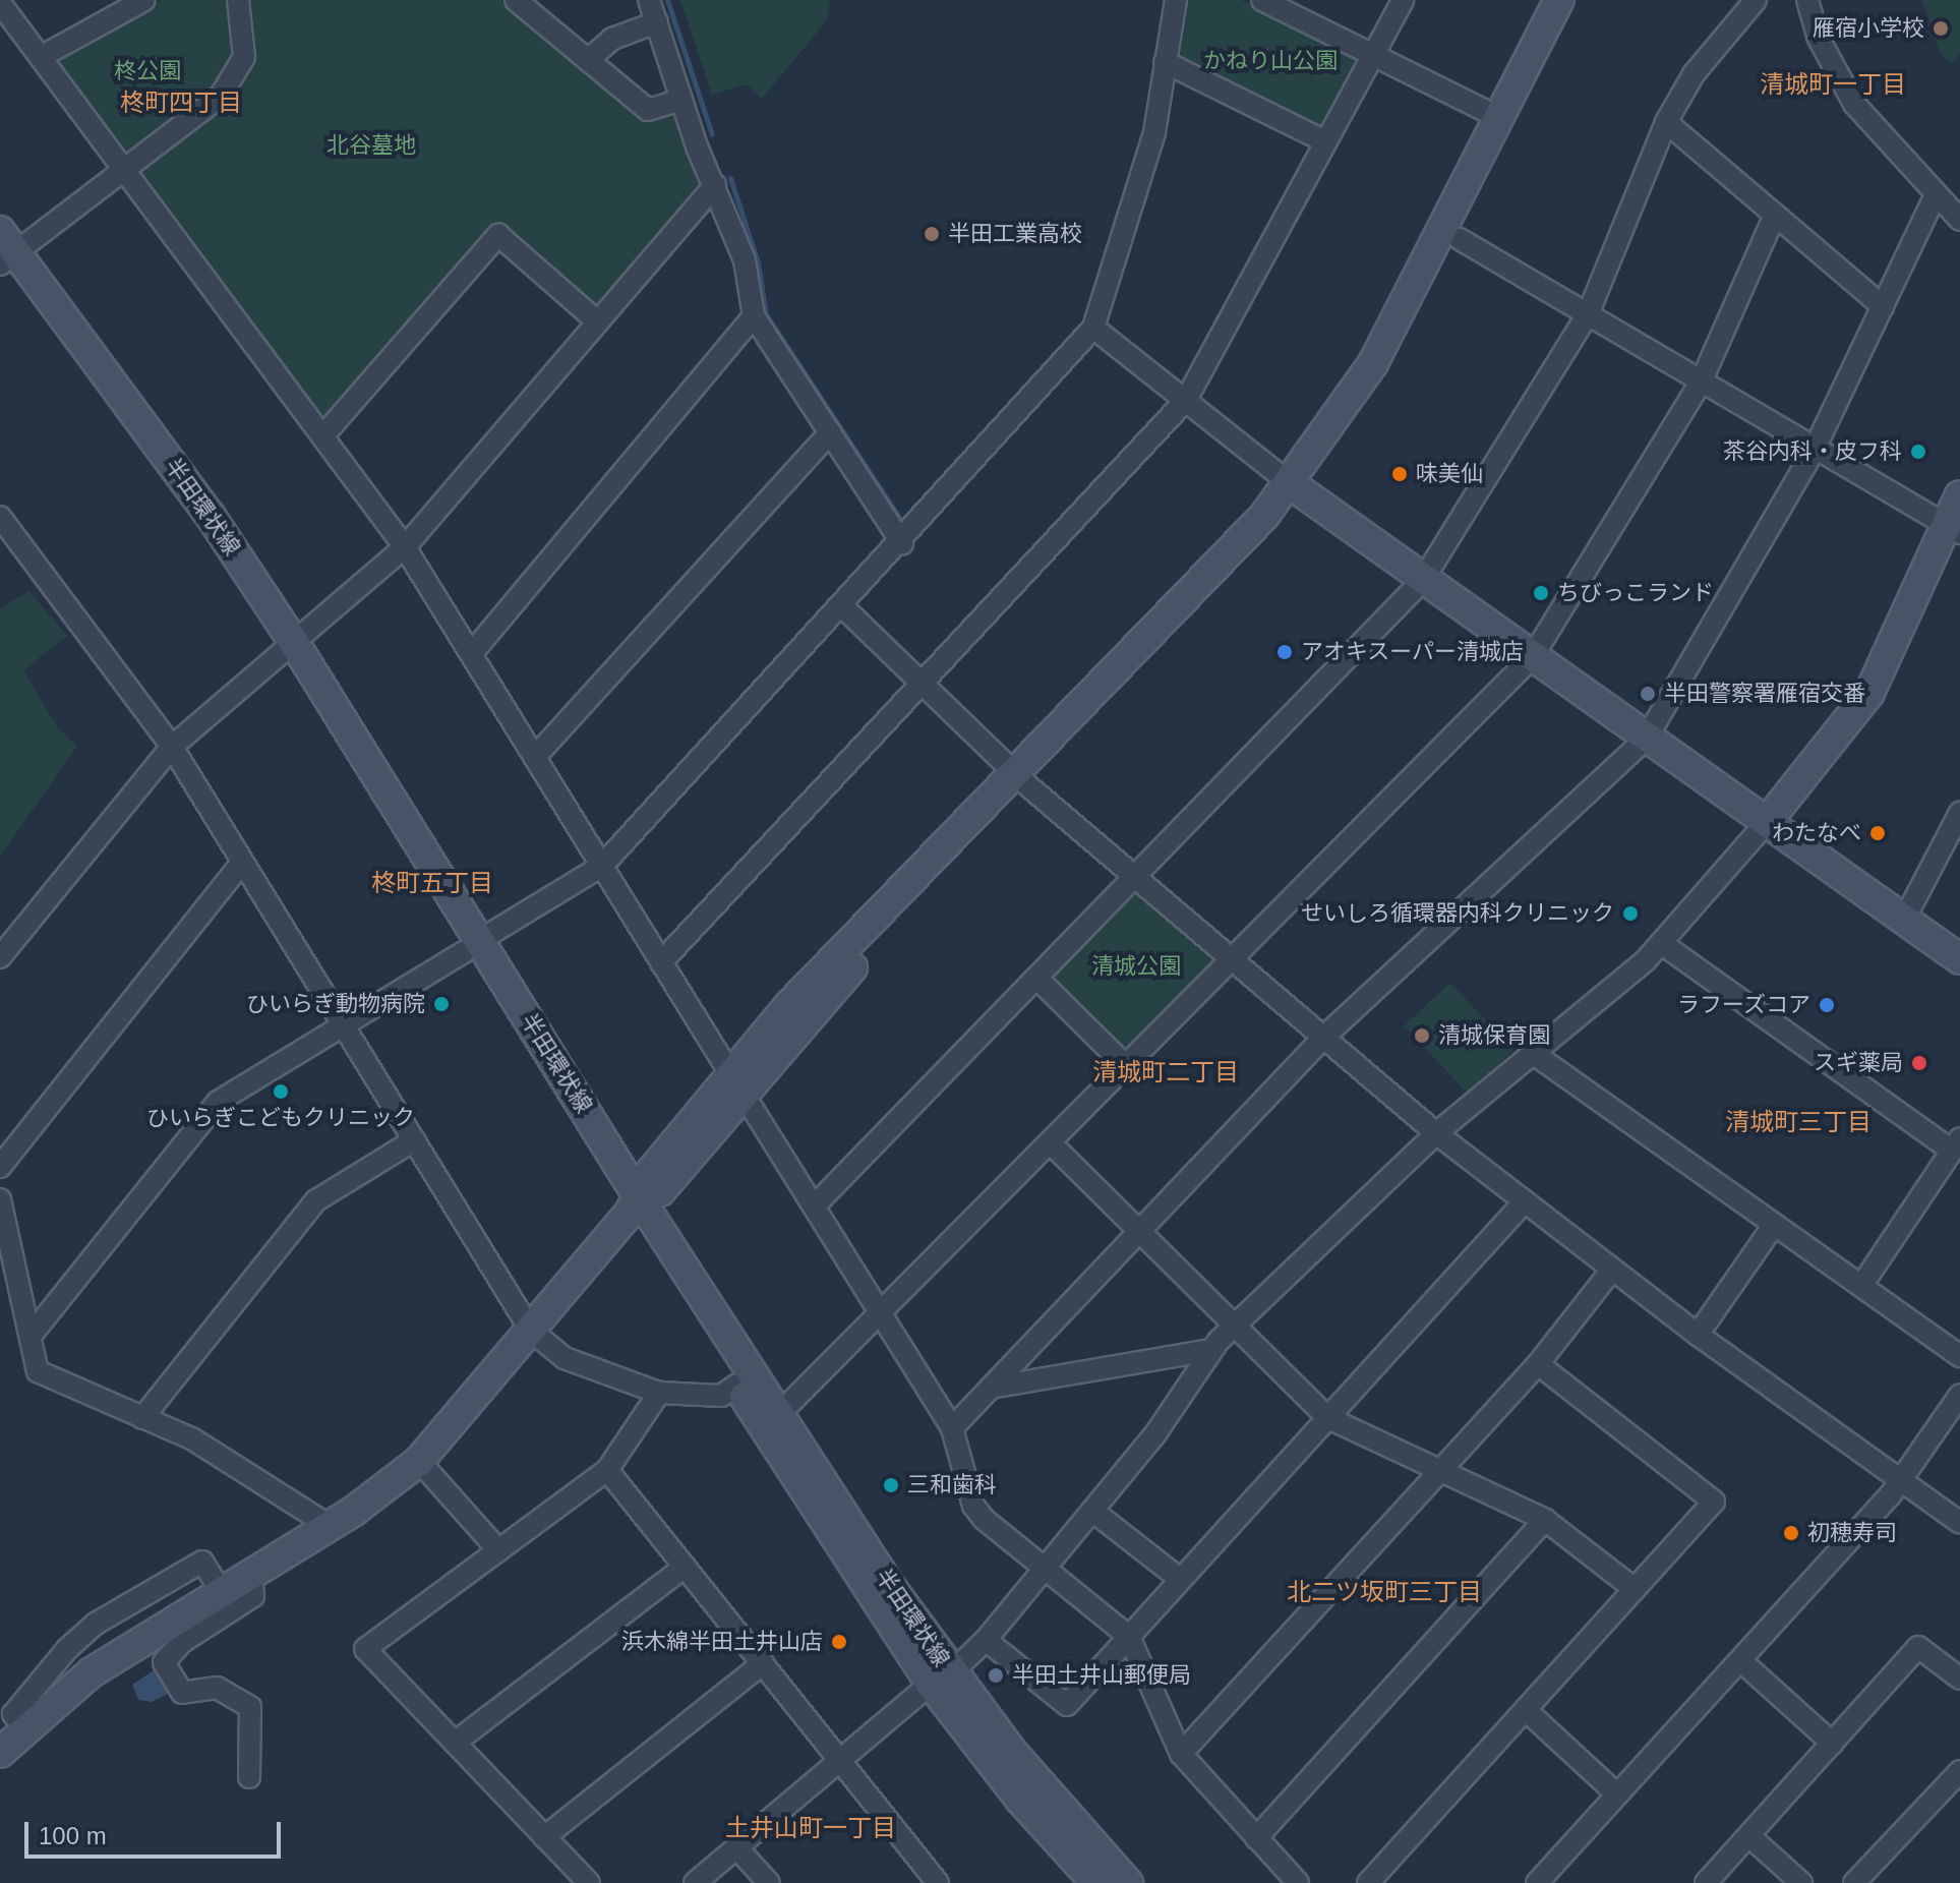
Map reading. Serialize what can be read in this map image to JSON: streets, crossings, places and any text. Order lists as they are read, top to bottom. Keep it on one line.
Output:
{"streets":{"street":["半田環状線"]},"districts":["清城町一丁目","柊町四丁目","柊町五丁目","清城町二丁目","清城町三丁目","北二ツ坂町三丁目","土井山町一丁目"],"parks":["かねり山公園","柊公園","北谷墓地","清城公園"],"places":["雁宿小学校","半田工業高校","茶谷内科・皮フ科","味美仙","ちびっこランド","アオキスーパー清城店","半田警察署雁宿交番","わたなべ","せいしろ循環器内科クリニック","ひいらぎ動物病院","ラフーズコア","清城保育園","スギ薬局","ひいらぎこどもクリニック","三和歯科","初穂寿司","浜木綿半田土井山店","半田土井山郵便局"],"scale_bar":"100 m"}
